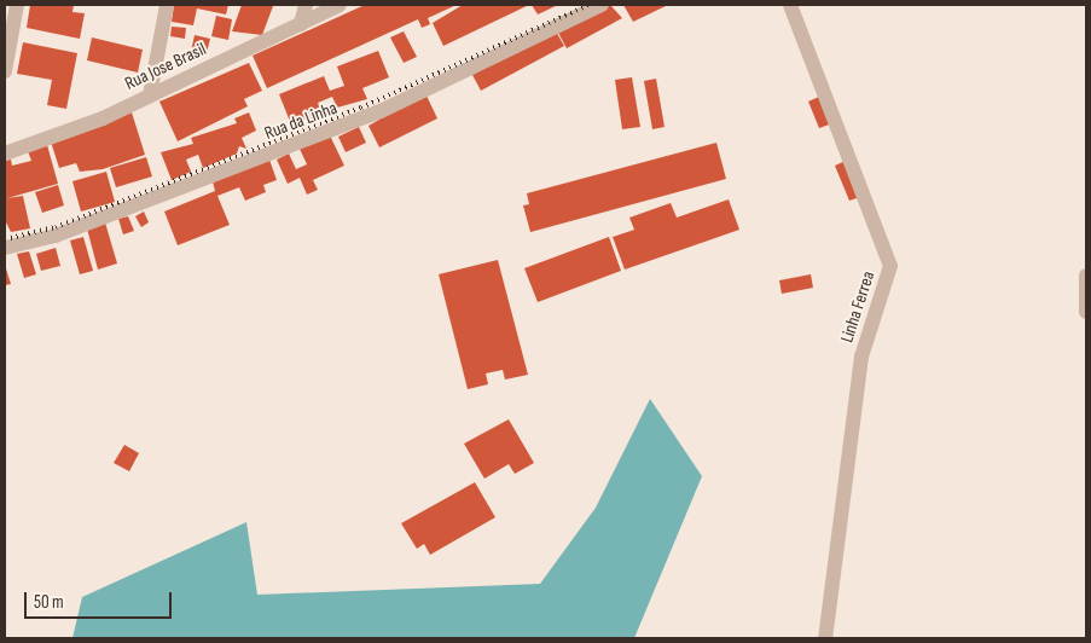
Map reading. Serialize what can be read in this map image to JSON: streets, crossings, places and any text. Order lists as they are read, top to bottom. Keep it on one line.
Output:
{"streets":{"street":["Rua Jose Brasil","Rua da Linha","Linha Ferrea"]},"scale_bar":"50 m"}
